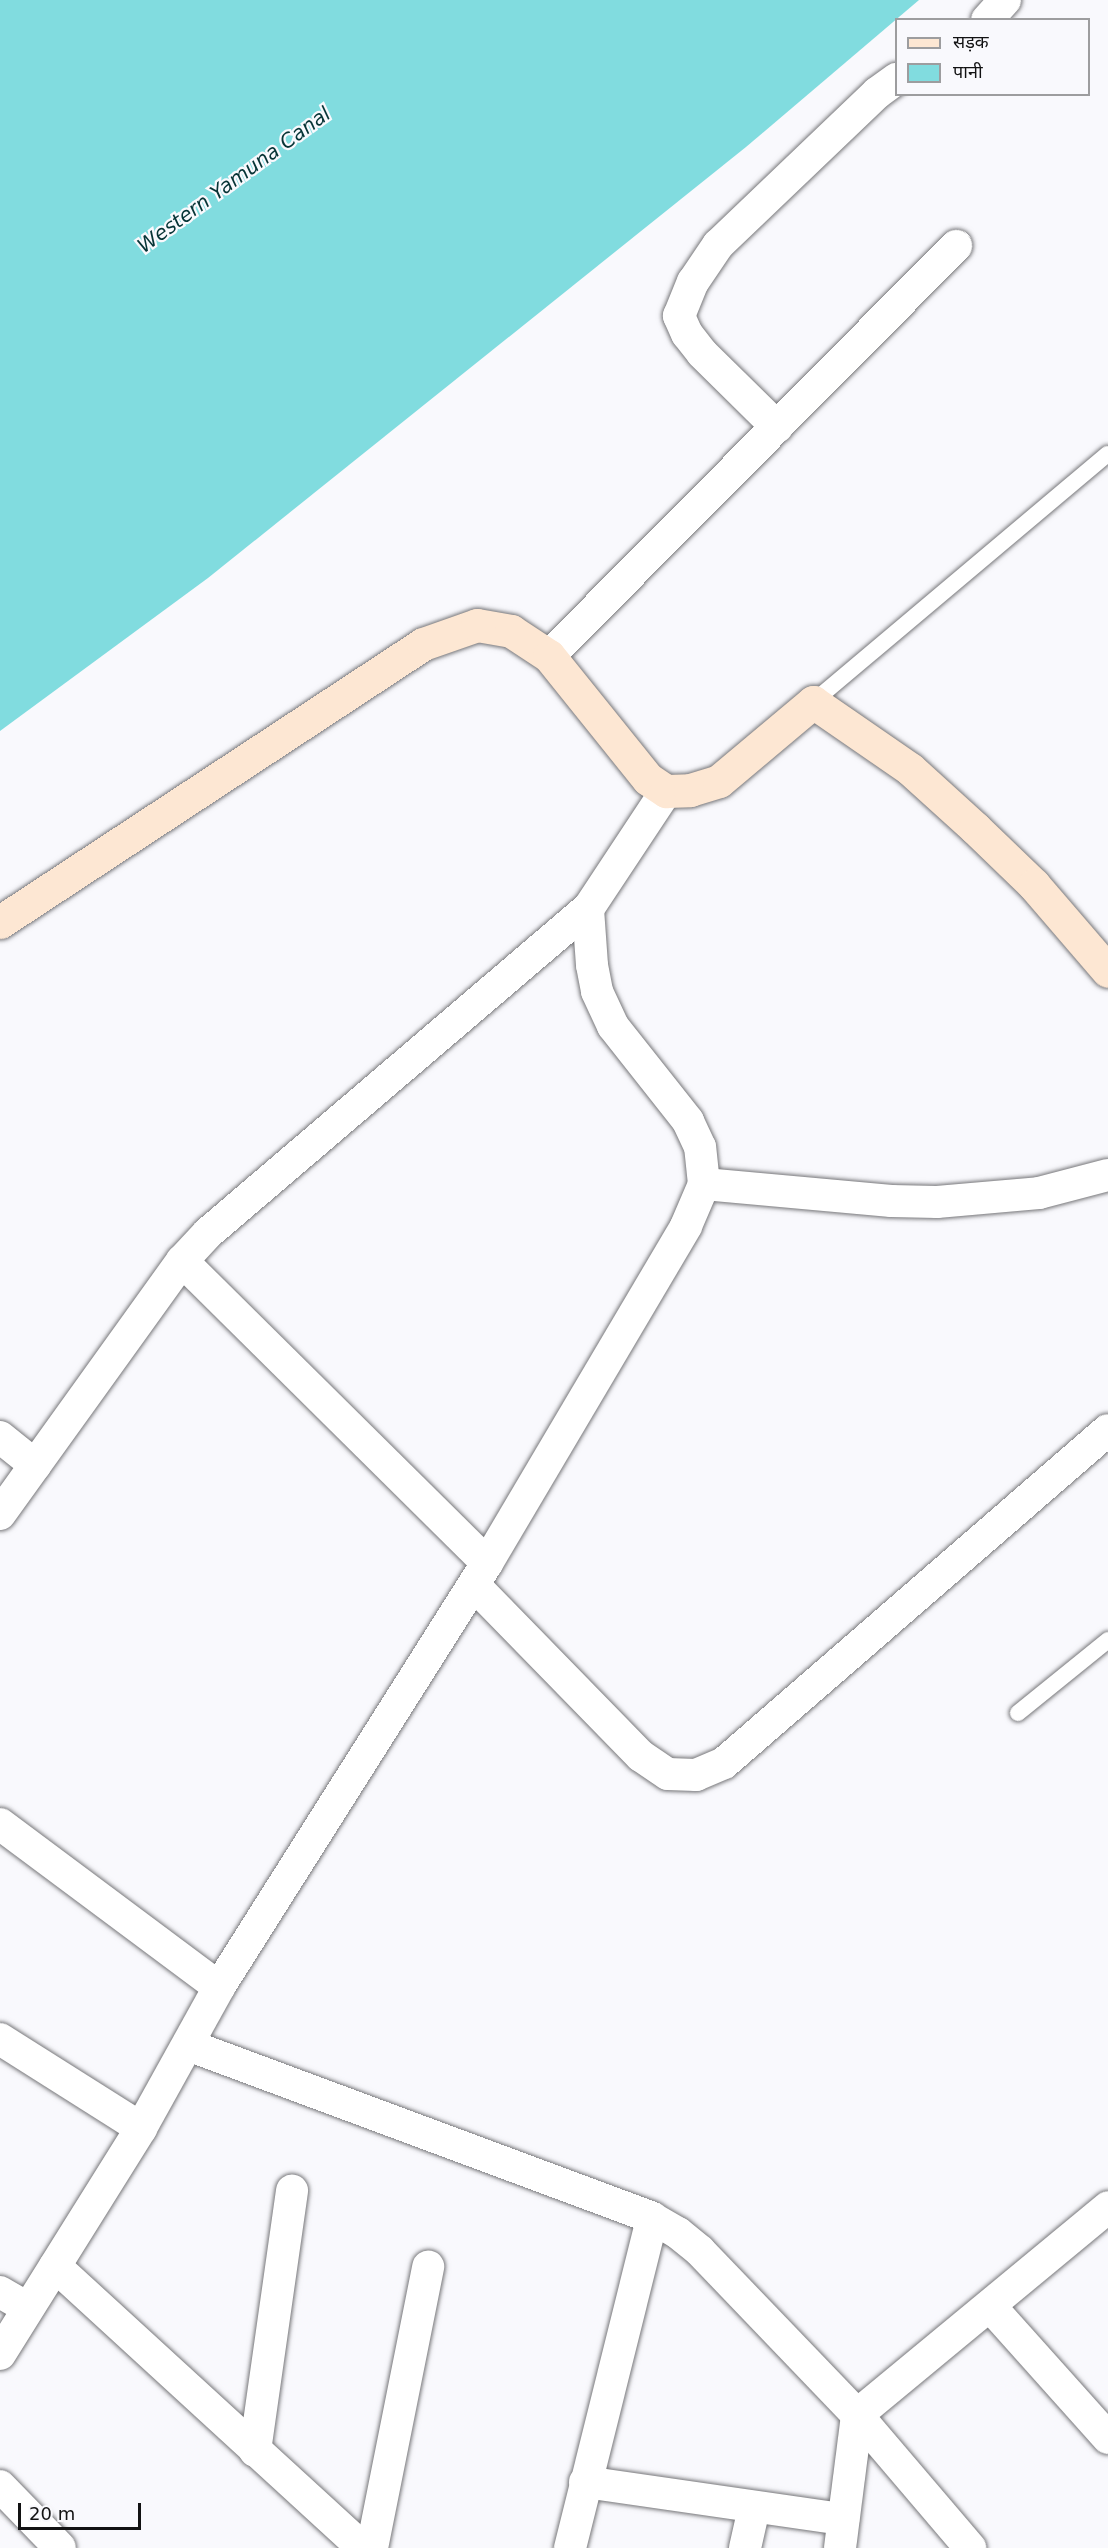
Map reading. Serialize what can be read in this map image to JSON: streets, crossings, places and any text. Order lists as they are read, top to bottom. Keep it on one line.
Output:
{"water":["Western Yamuna Canal"],"legend":["सड़क","पानी"],"scale_bar":"20 m"}
